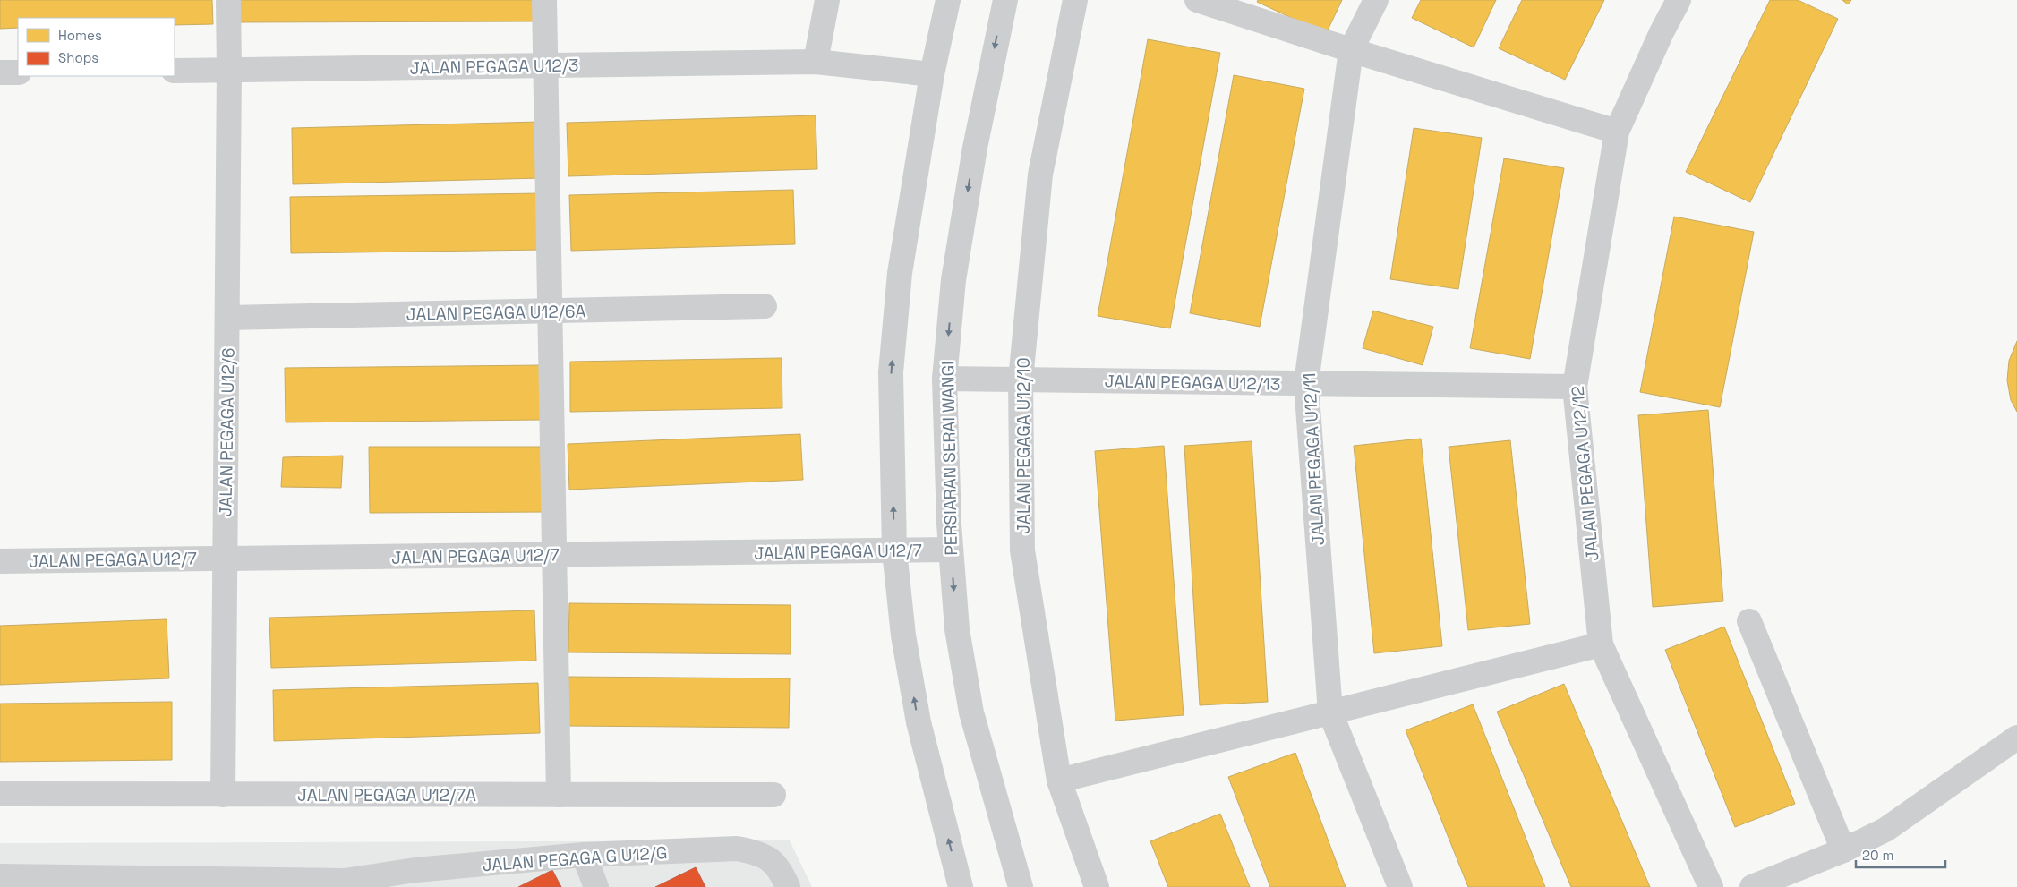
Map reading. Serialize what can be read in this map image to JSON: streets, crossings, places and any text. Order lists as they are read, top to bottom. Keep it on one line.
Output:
{"streets":{"street":["JALAN PEGAGA U12/3","JALAN PEGAGA U12/6A","JALAN PEGAGA U12/13","JALAN PEGAGA U12/6","JALAN PEGAGA U12/10","PERSIARAN SERAI WANGI","JALAN PEGAGA U12/11","JALAN PEGAGA U12/12","JALAN PEGAGA U12/7","JALAN PEGAGA U12/7A","JALAN PEGAGA G U12/G"]},"crossings":[["JALAN PEGAGA U12/3","JALAN PEGAGA U12/6"],["JALAN PEGAGA U12/6A","JALAN PEGAGA U12/6"],["JALAN PEGAGA U12/13","JALAN PEGAGA U12/10"],["JALAN PEGAGA U12/13","PERSIARAN SERAI WANGI"],["JALAN PEGAGA U12/13","JALAN PEGAGA U12/11"],["JALAN PEGAGA U12/13","JALAN PEGAGA U12/12"],["JALAN PEGAGA U12/6","JALAN PEGAGA U12/7"],["JALAN PEGAGA U12/6","JALAN PEGAGA U12/7A"],["PERSIARAN SERAI WANGI","JALAN PEGAGA U12/7"]],"legend":["Homes","Shops"],"scale_bar":"20 m"}
